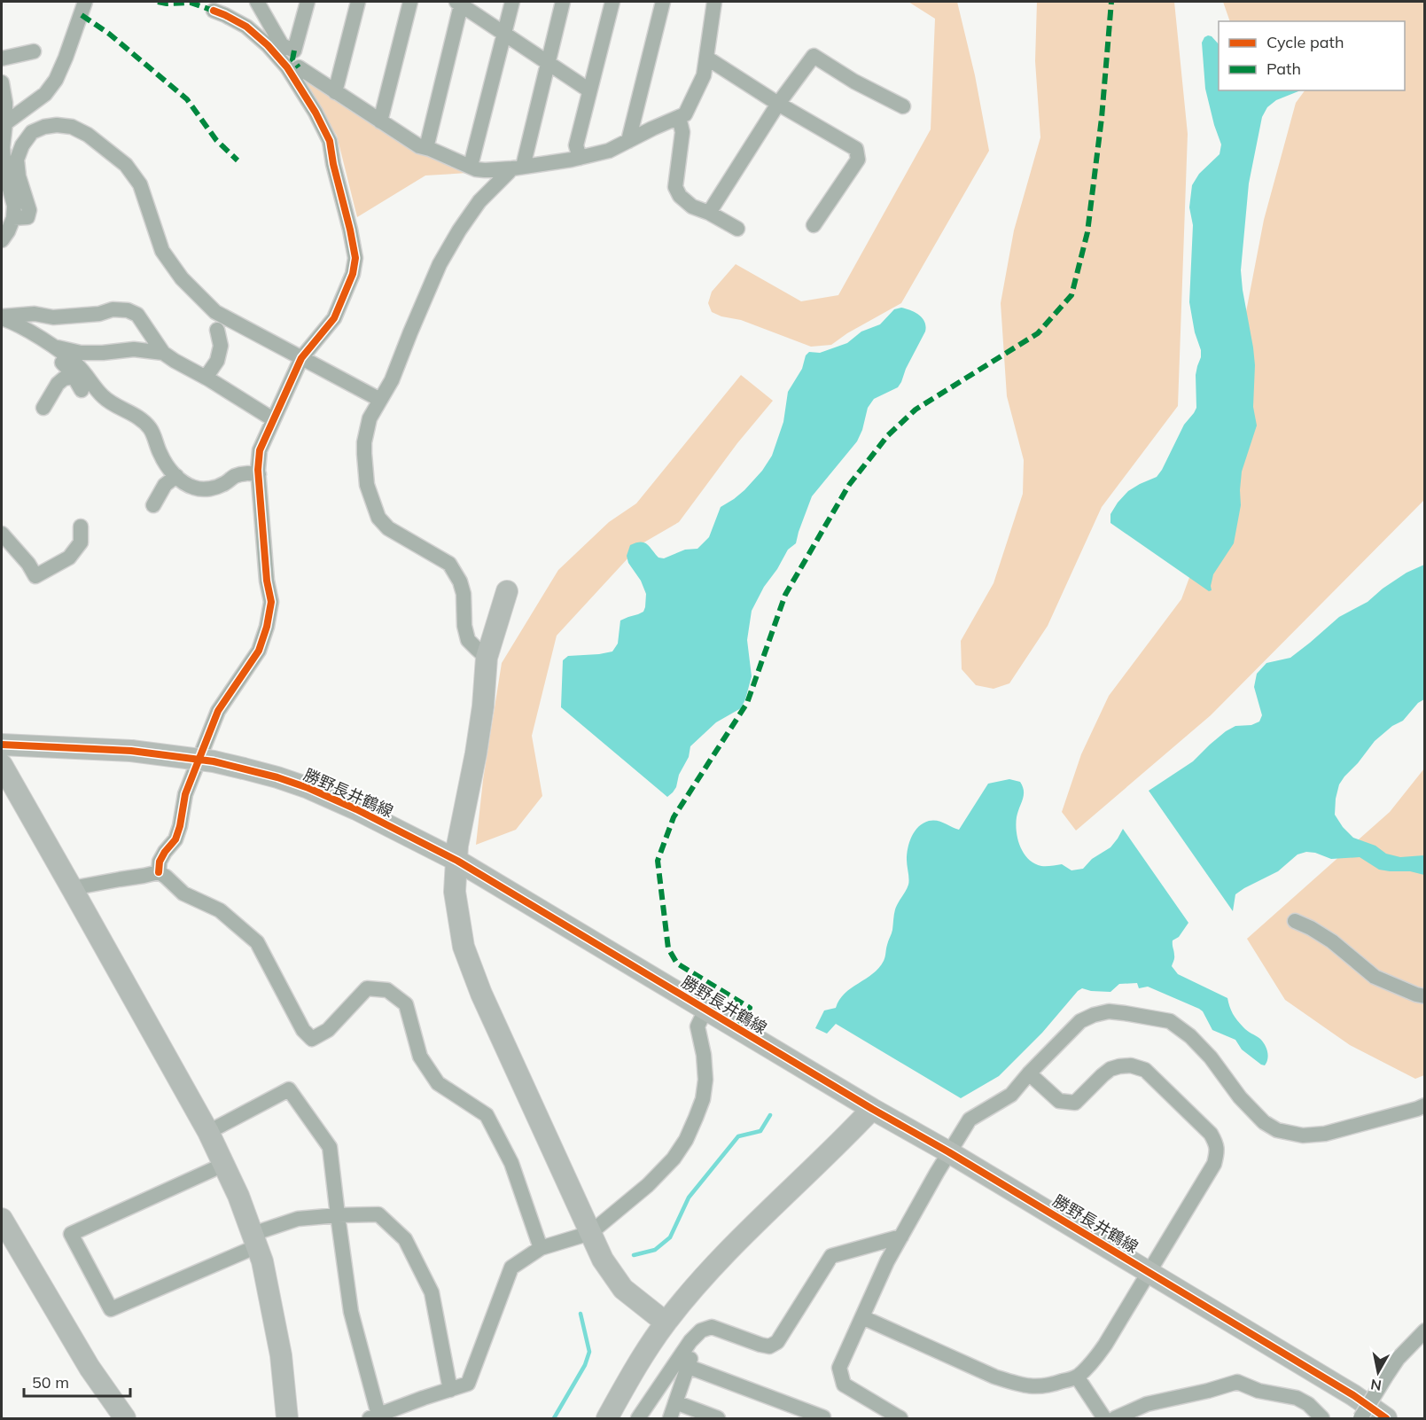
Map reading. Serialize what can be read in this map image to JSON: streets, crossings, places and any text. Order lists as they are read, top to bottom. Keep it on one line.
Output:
{"streets":{"street":["勝野長井鶴線"]},"legend":["Cycle path","Path"],"scale_bar":"50 m","north":"bottom"}
